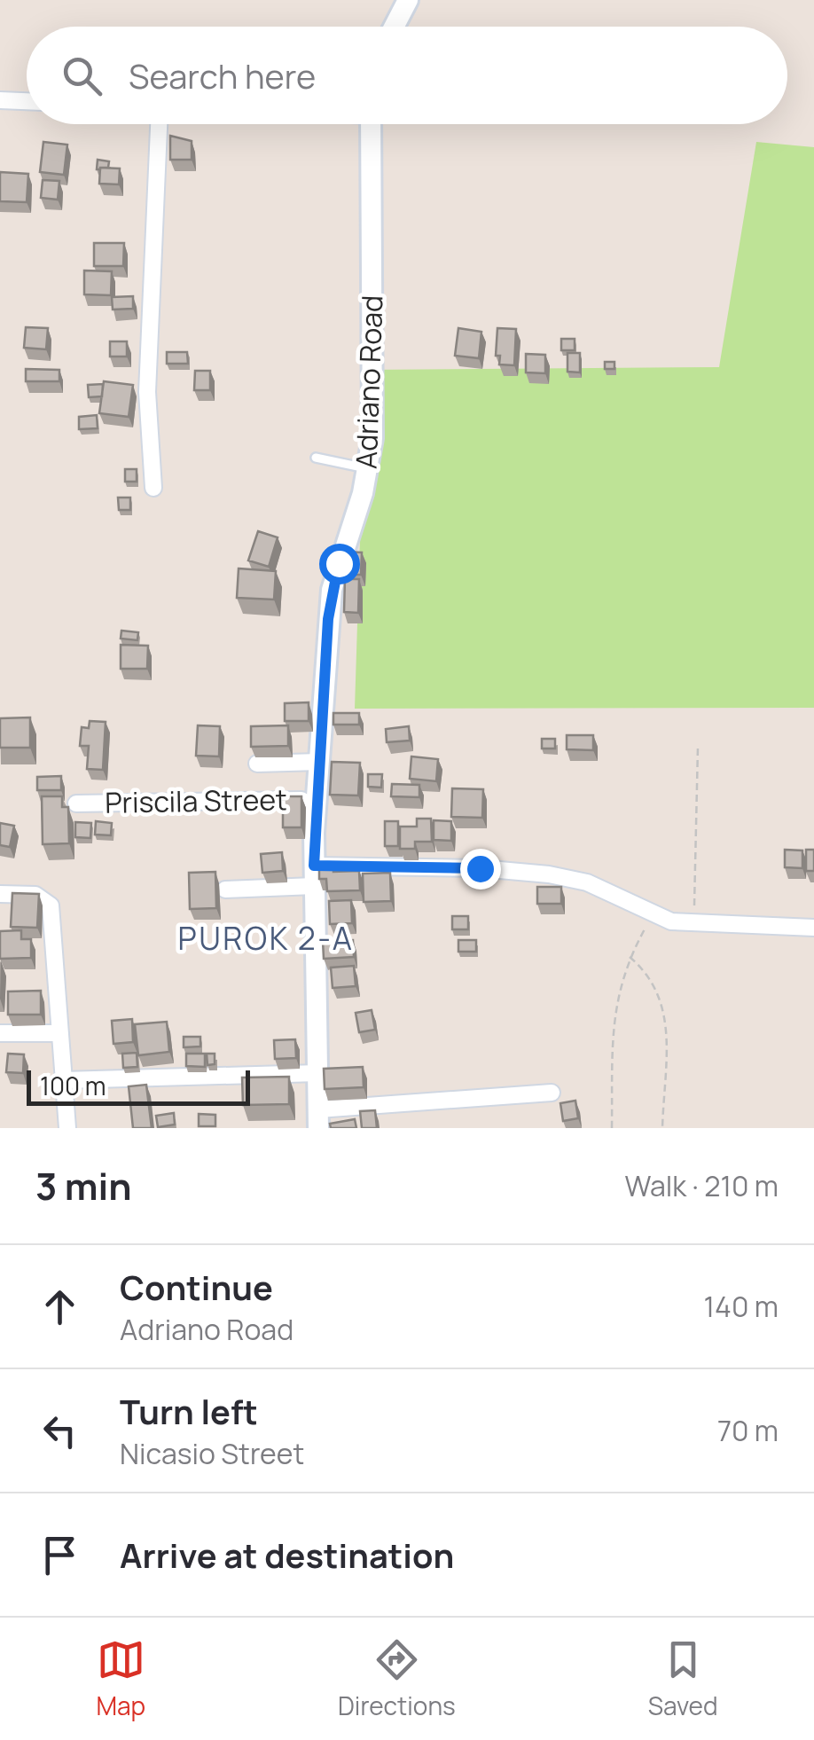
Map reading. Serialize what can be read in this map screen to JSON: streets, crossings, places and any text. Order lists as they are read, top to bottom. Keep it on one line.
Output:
{"streets":{"street":["Adriano Road","Priscila Street"]},"crossings":[["Adriano Road","Priscila Street"]],"districts":["PUROK 2-A"],"scale_bar":"100 m","page":{"search":"Search here","scale":"100 m","heading":["3 min","Walk · 210 m"],"list":[["Continue","Adriano Road","140 m"],["Turn left","Nicasio Street","70 m"],"Arrive at destination"],"nav":["Map","Directions","Saved"]}}
